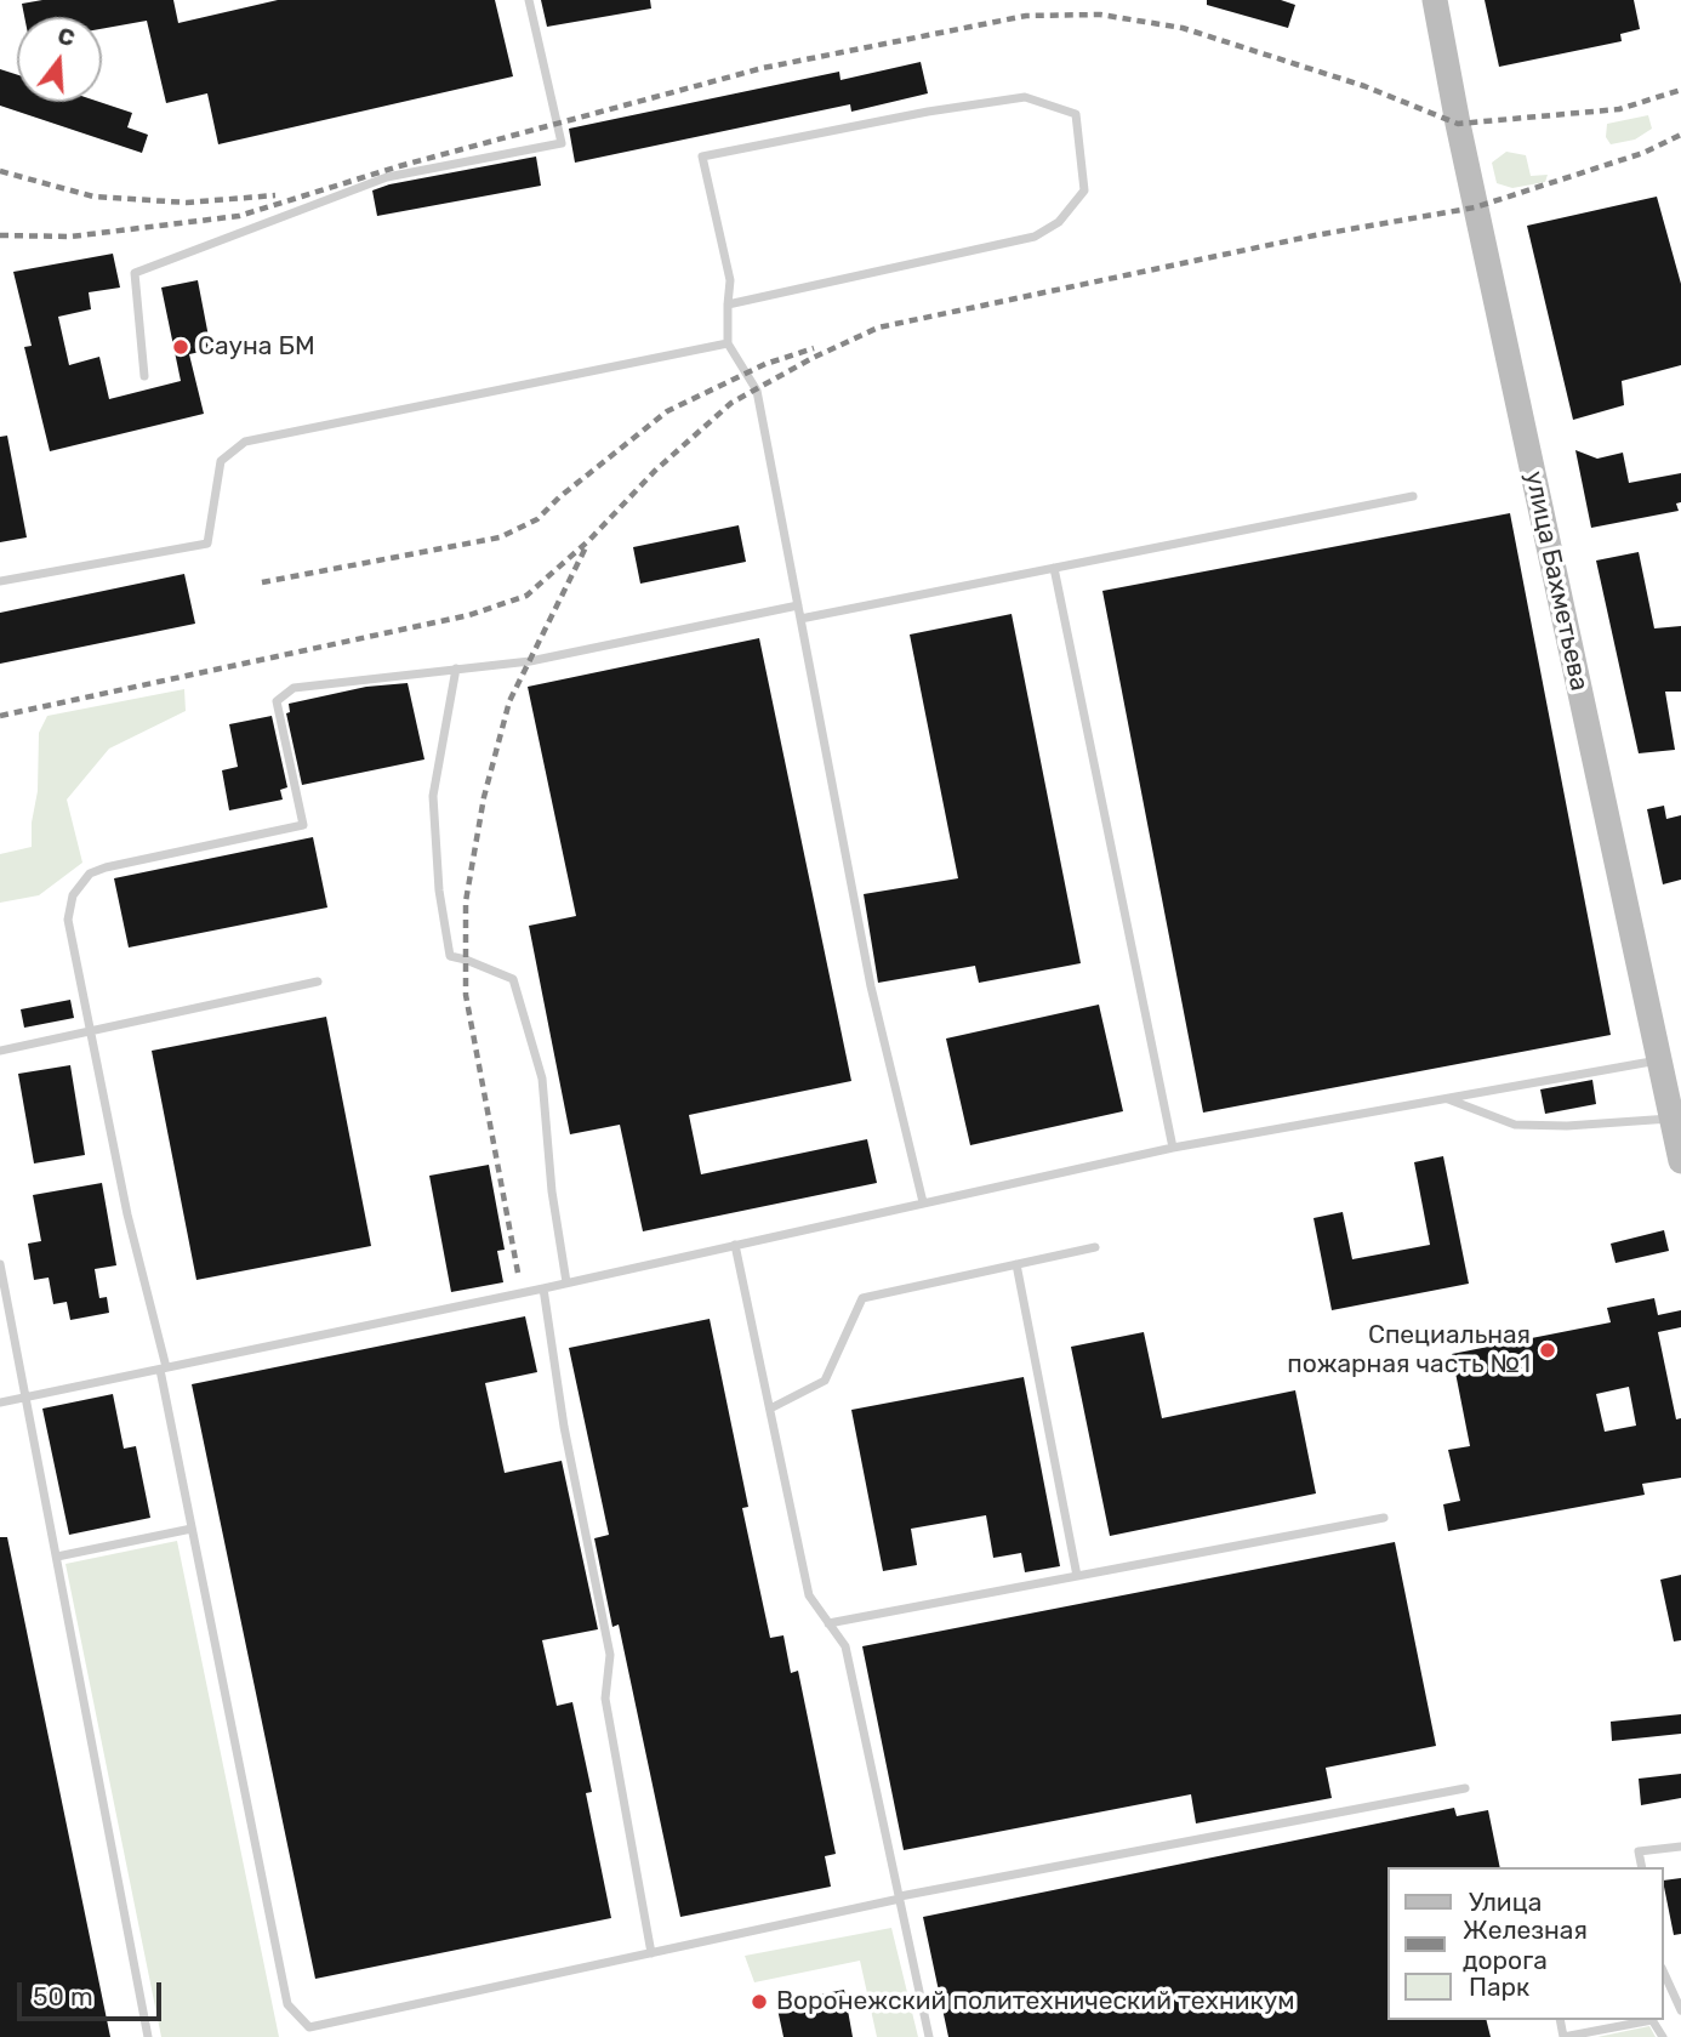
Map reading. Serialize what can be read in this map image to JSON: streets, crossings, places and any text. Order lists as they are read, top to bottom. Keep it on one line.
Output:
{"streets":{"street":["улица Бахметьева"]},"places":["Сауна БМ","Специальная пожарная часть №1","Воронежский политехнический техникум"],"legend":["Улица","Железная дорога","Парк"],"scale_bar":"50 m","north":"top"}
